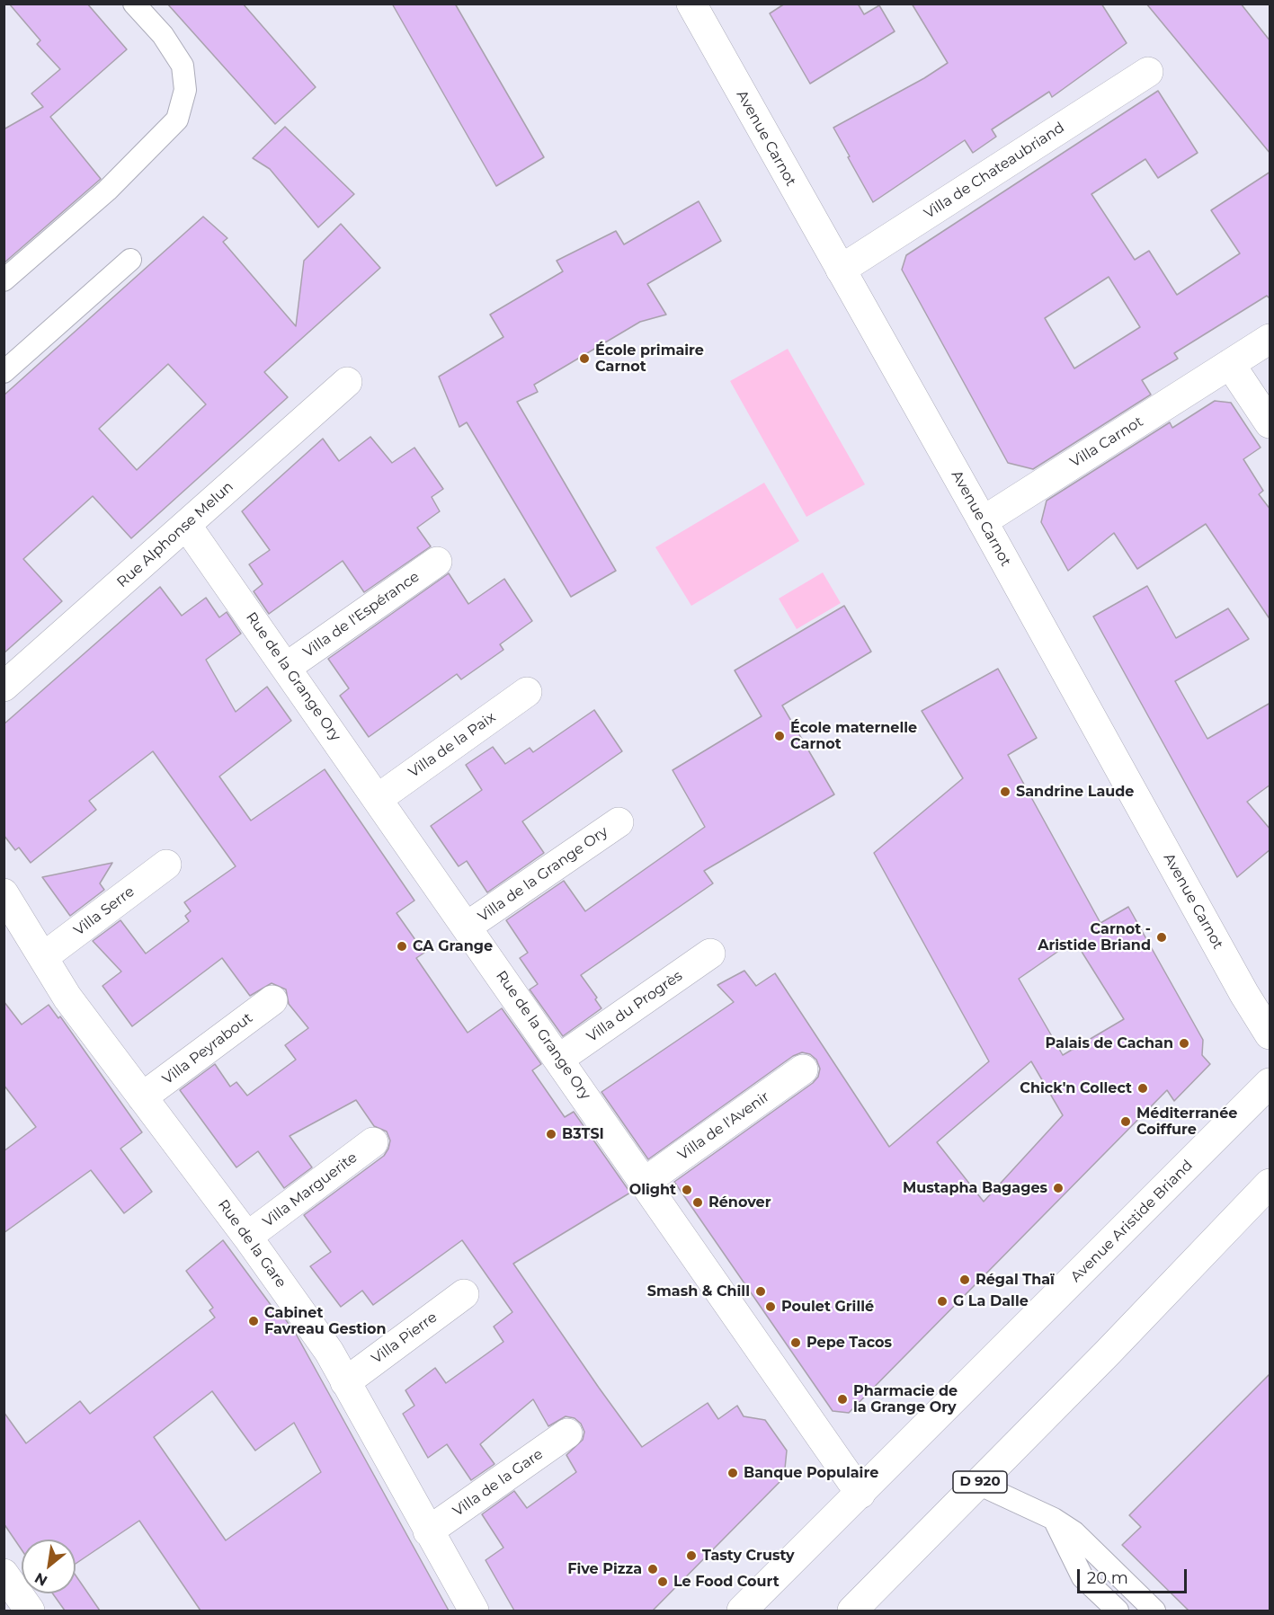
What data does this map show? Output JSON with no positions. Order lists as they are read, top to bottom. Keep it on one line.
{"streets":{"street":["Avenue Carnot","Villa de Chateaubriand","Villa Carnot","Rue Alphonse Melun","Villa de l'Espérance","Rue de la Grange Ory","Villa de la Paix","Villa de la Grange Ory","Villa Serre","Villa du Progrès","Villa Peyrabout","Villa de l'Avenir","Villa Marguerite","Avenue Aristide Briand","Rue de la Gare","Villa Pierre","D 920","Villa de la Gare"]},"crossings":[["Avenue Carnot","Villa de Chateaubriand"],["Avenue Carnot","Villa Carnot"],["Rue Alphonse Melun","Rue de la Grange Ory"],["Villa de l'Espérance","Rue de la Grange Ory"],["Rue de la Grange Ory","Villa de la Paix"],["Rue de la Grange Ory","Villa de la Grange Ory"],["Rue de la Grange Ory","Villa du Progrès"],["Rue de la Grange Ory","Villa de l'Avenir"],["Rue de la Grange Ory","Avenue Aristide Briand"],["Villa Serre","Rue de la Gare"],["Villa Peyrabout","Rue de la Gare"],["Villa Marguerite","Rue de la Gare"],["Rue de la Gare","Villa Pierre"],["Rue de la Gare","Villa de la Gare"]],"places":["École primaire Carnot","École maternelle Carnot","Sandrine Laude","Carnot - Aristide Briand","CA Grange","Palais de Cachan","Chick'n Collect","Méditerranée Coiffure","B3TSI","Mustapha Bagages","Olight","Rénover","Régal Thaï","Smash & Chill","G La Dalle","Poulet Grillé","Cabinet Favreau Gestion","Pepe Tacos","Pharmacie de la Grange Ory","Banque Populaire","Tasty Crusty","Five Pizza","Le Food Court"],"scale_bar":"20 m","north":"bottom left"}
